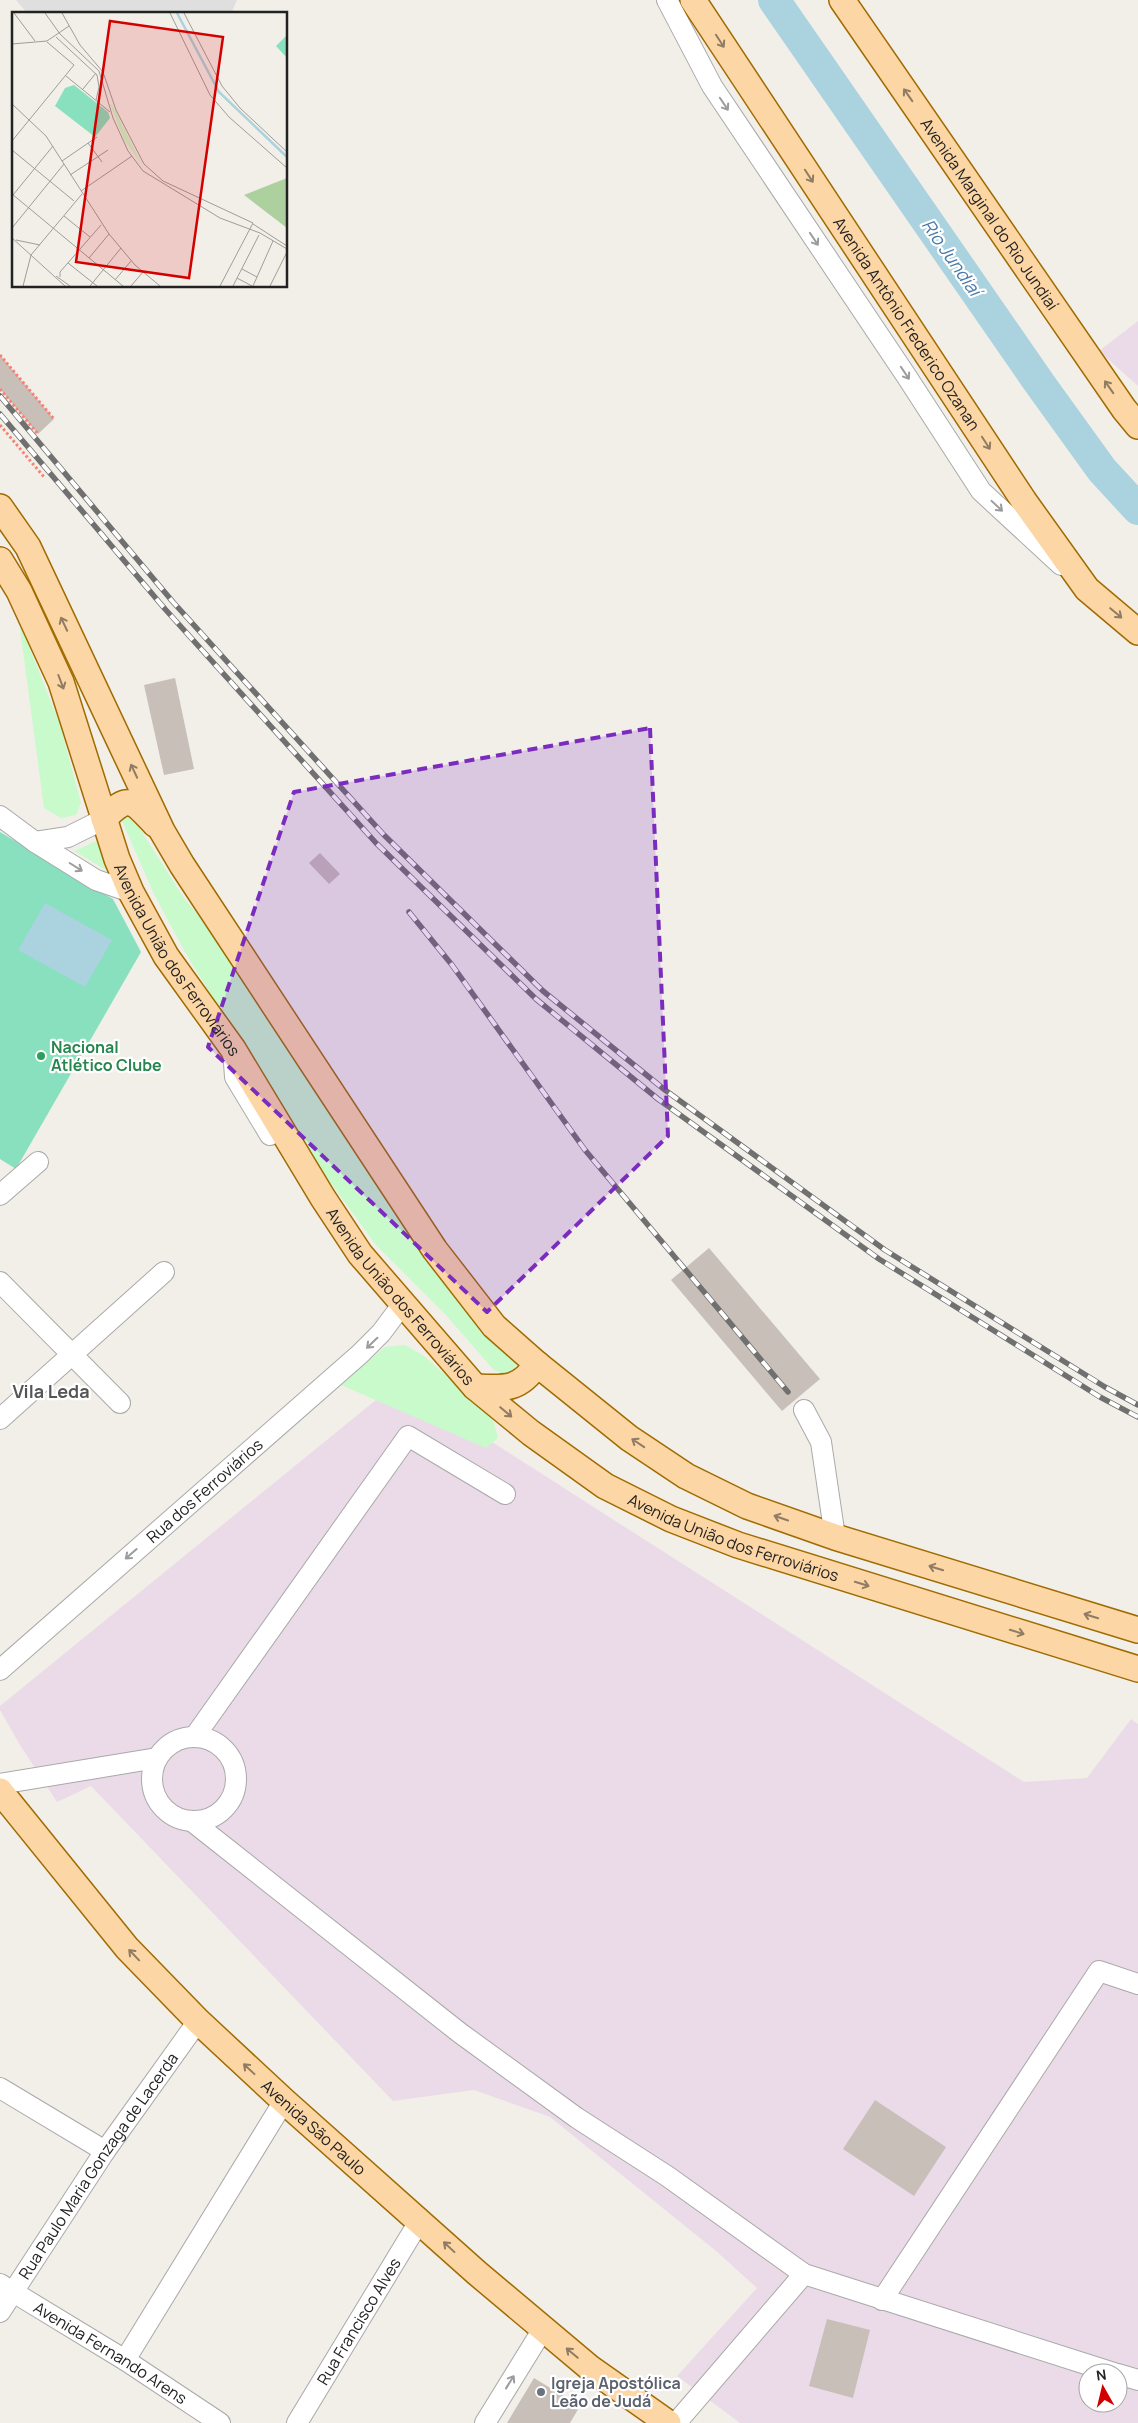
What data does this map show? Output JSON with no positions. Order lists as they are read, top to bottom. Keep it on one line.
{"streets":{"main road":["Avenida Marginal do Rio Jundiaí","Avenida Antônio Frederico Ozanan","Avenida União dos Ferroviários","Avenida São Paulo"],"street":["Rua dos Ferroviários","Rua Paulo Maria Gonzaga de Lacerda","Rua Francisco Alves","Avenida Fernando Arens"]},"crossings":[["Avenida União dos Ferroviários","Rua dos Ferroviários"],["Avenida São Paulo","Rua Paulo Maria Gonzaga de Lacerda"],["Avenida São Paulo","Rua Francisco Alves"],["Rua Paulo Maria Gonzaga de Lacerda","Avenida Fernando Arens"]],"one_way":["Avenida Marginal do Rio Jundiaí","Avenida Antônio Frederico Ozanan","Rua dos Ferroviários","Avenida São Paulo"],"districts":["Vila Leda"],"water":["Rio Jundiaí"],"places":["Nacional Atlético Clube","Igreja Apostólica Leão de Judá"],"north":"top"}
